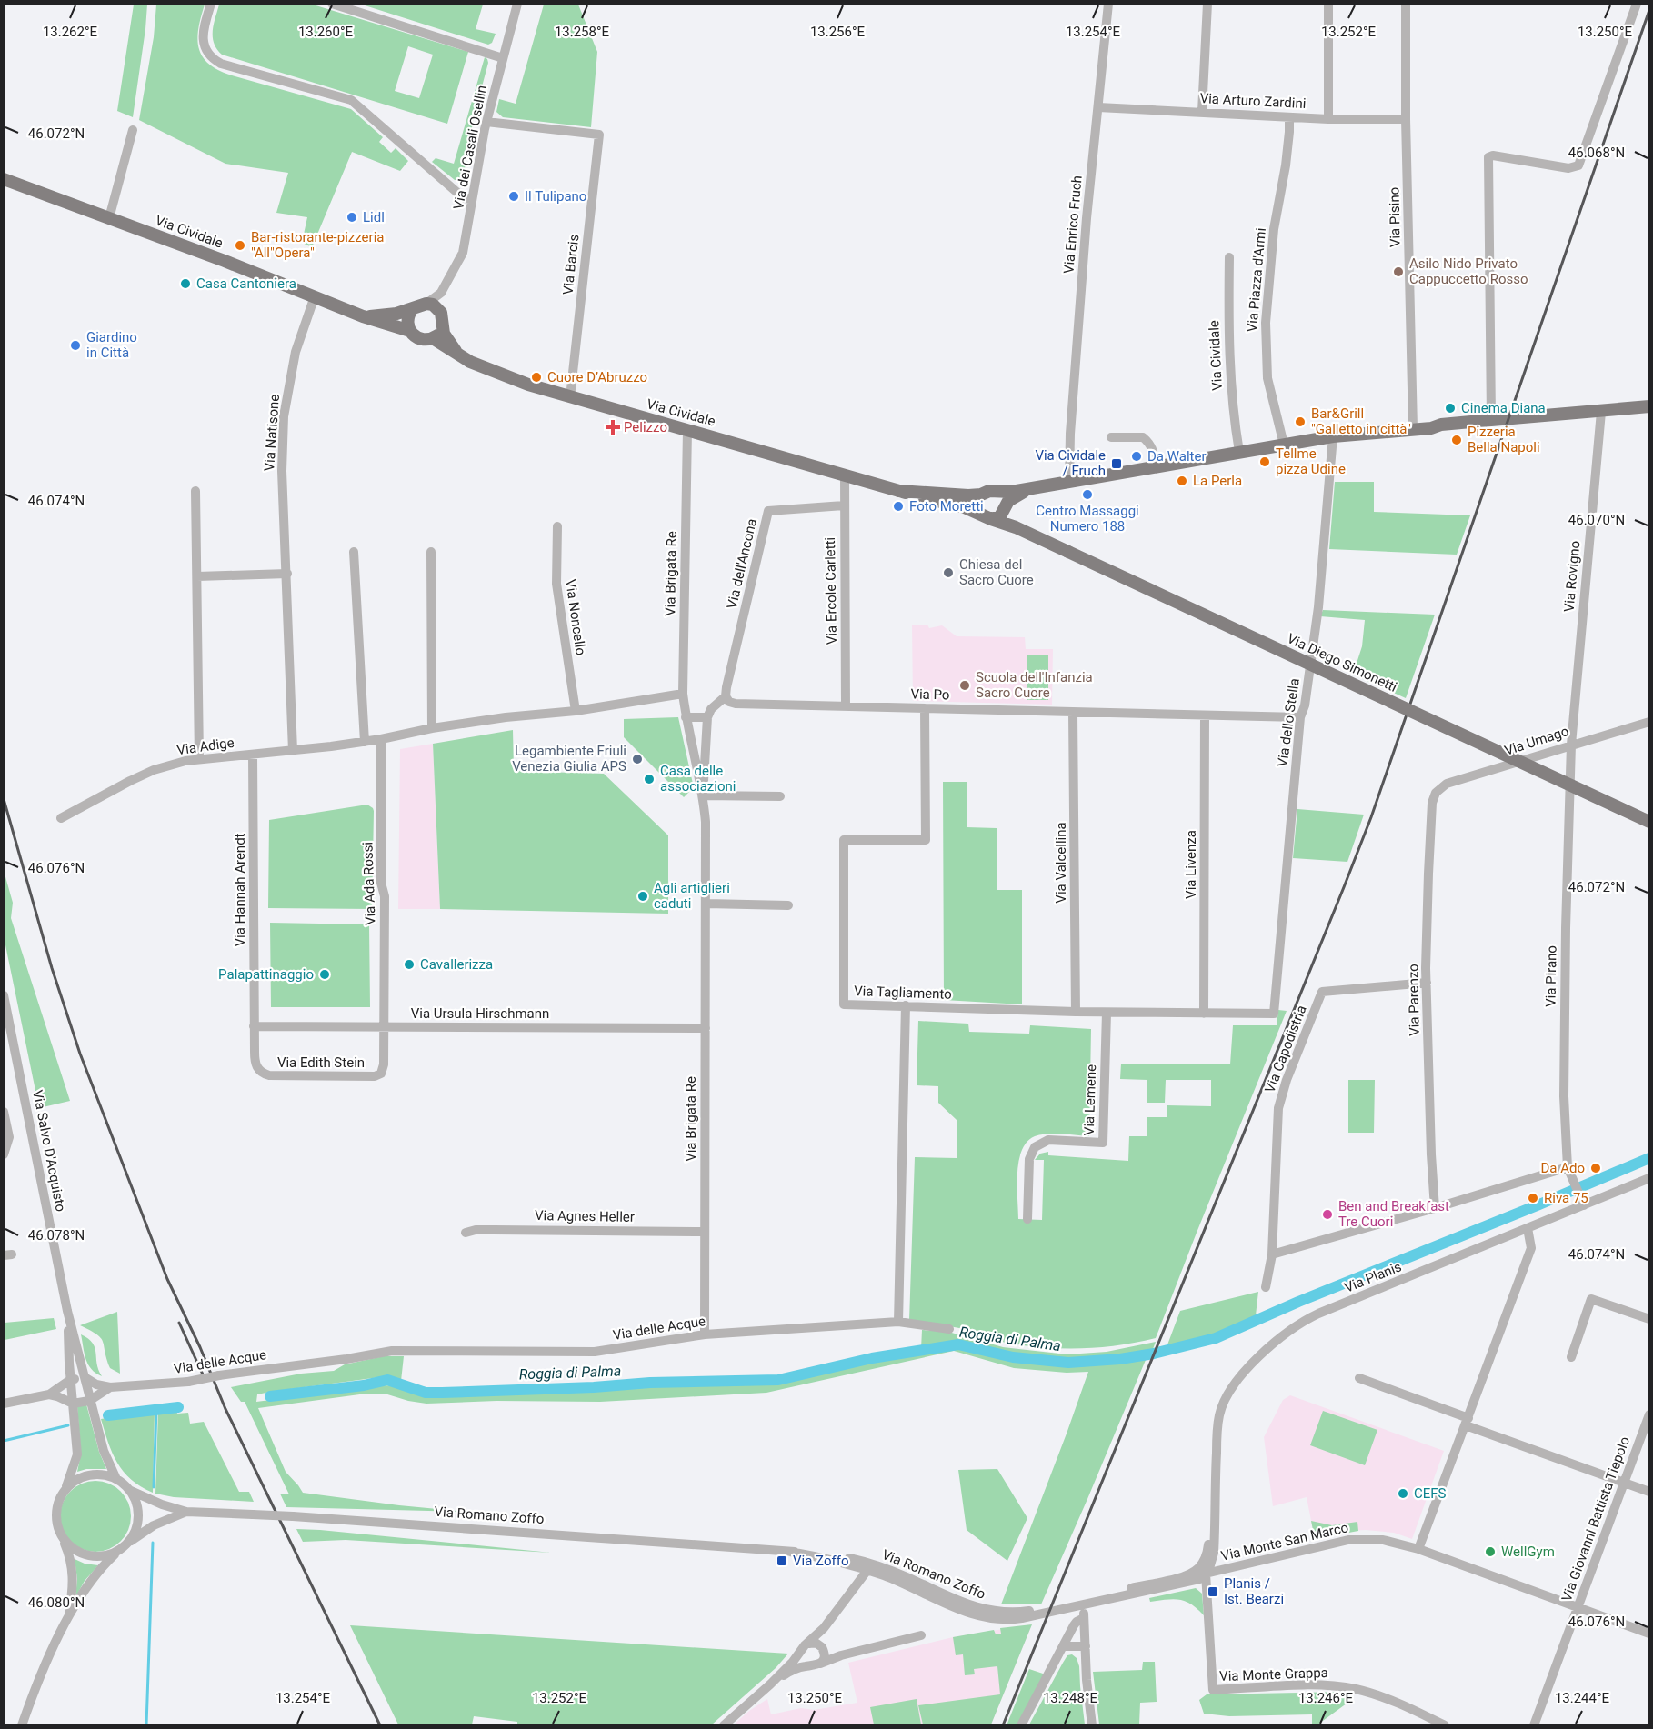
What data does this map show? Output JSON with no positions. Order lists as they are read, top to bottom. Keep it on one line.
{"streets":{"main road":["Via Cividale","Via Diego Simonetti"],"street":["Via Arturo Zardini","Via dei Casali Osellin","Via Pisino","Via Enrico Fruch","Via Barcis","Via Piazza d'Armi","Via Natisone","Via dell'Ancona","Via Brigata Re","Via Rovigno","Via Ercole Carletti","Via Noncello","Via Po","Via dello Stella","Via Umago","Via Adige","Via Valcellina","Via Livenza","Via Ada Rossi","Via Hannah Arendt","Via Pirano","Via Tagliamento","Via Parenzo","Via Ursula Hirschmann","Via Capodistria","Via Edith Stein","Via Lemene","Via Salvo D'Acquisto","Via Agnes Heller","Via Planis","Via delle Acque","Via Romano Zoffo","Via Giovanni Battista Tiepolo","Via Monte San Marco","Via Monte Grappa"]},"crossings":[["Via Arturo Zardini","Via Pisino"],["Via Arturo Zardini","Via Enrico Fruch"],["Via Arturo Zardini","Via Piazza d'Armi"],["Via dei Casali Osellin","Via Cividale"],["Via dei Casali Osellin","Via Barcis"],["Via Pisino","Via Cividale"],["Via Enrico Fruch","Via Cividale"],["Via Cividale","Via Barcis"],["Via Cividale","Via Piazza d'Armi"],["Via Cividale","Via Natisone"],["Via Cividale","Via Brigata Re"],["Via Cividale","Via Rovigno"],["Via Cividale","Via Ercole Carletti"],["Via Cividale","Via Diego Simonetti"],["Via Cividale","Via dello Stella"],["Via Natisone","Via Adige"],["Via dell'Ancona","Via Ercole Carletti"],["Via dell'Ancona","Via Po"],["Via Brigata Re","Via Adige"],["Via Brigata Re","Via Ursula Hirschmann"],["Via Brigata Re","Via Agnes Heller"],["Via Brigata Re","Via delle Acque"],["Via Rovigno","Via Umago"],["Via Rovigno","Via Pirano"],["Via Ercole Carletti","Via Po"],["Via Noncello","Via Adige"],["Via Po","Via dello Stella"],["Via Po","Via Valcellina"],["Via Po","Via Livenza"],["Via Po","Via Tagliamento"],["Via dello Stella","Via Tagliamento"],["Via Umago","Via Pirano"],["Via Umago","Via Parenzo"],["Via Adige","Via Ada Rossi"],["Via Adige","Via Hannah Arendt"],["Via Valcellina","Via Tagliamento"],["Via Livenza","Via Tagliamento"],["Via Ada Rossi","Via Ursula Hirschmann"],["Via Ada Rossi","Via Edith Stein"],["Via Hannah Arendt","Via Ursula Hirschmann"],["Via Hannah Arendt","Via Edith Stein"],["Via Pirano","Via Planis"],["Via Tagliamento","Via Lemene"],["Via Parenzo","Via Capodistria"],["Via Ursula Hirschmann","Via Edith Stein"],["Via Salvo D'Acquisto","Via delle Acque"],["Via Salvo D'Acquisto","Via Romano Zoffo"],["Via Planis","Via Monte San Marco"],["Via Planis","Via Monte Grappa"],["Via Giovanni Battista Tiepolo","Via Monte San Marco"],["Via Monte San Marco","Via Monte Grappa"]],"water":["Roggia di Palma"],"places":{"other":["Il Tulipano","Lidl","Bar-ristorante-pizzeria \"All\"Opera\"","Asilo Nido Privato Cappuccetto Rosso","Casa Cantoniera","Giardino in Città","Cuore D’Abruzzo","Cinema Diana","Bar&Grill \"Galletto in città\"","Pizzeria Bella Napoli","Da Walter","Tellme pizza Udine","La Perla","Centro Massaggi Numero 188","Foto Moretti","Chiesa del Sacro Cuore","Scuola dell'Infanzia Sacro Cuore","Legambiente Friuli Venezia Giulia APS","Casa delle associazioni","Agli artiglieri caduti","Cavallerizza","Palapattinaggio","Da Ado","Riva 75","Ben and Breakfast Tre Cuori","CEFS","WellGym"],"health":["Pelizzo"],"transit":["Via Cividale / Fruch","Via Zoffo","Planis / Ist. Bearzi"]},"coordinates":["13.258°E","13.256°E","13.254°E","13.252°E","13.250°E","13.262°E","13.260°E","46.072°N","46.068°N","46.074°N","46.070°N","46.076°N","46.078°N","46.080°N","13.248°E","13.246°E","13.244°E"]}
